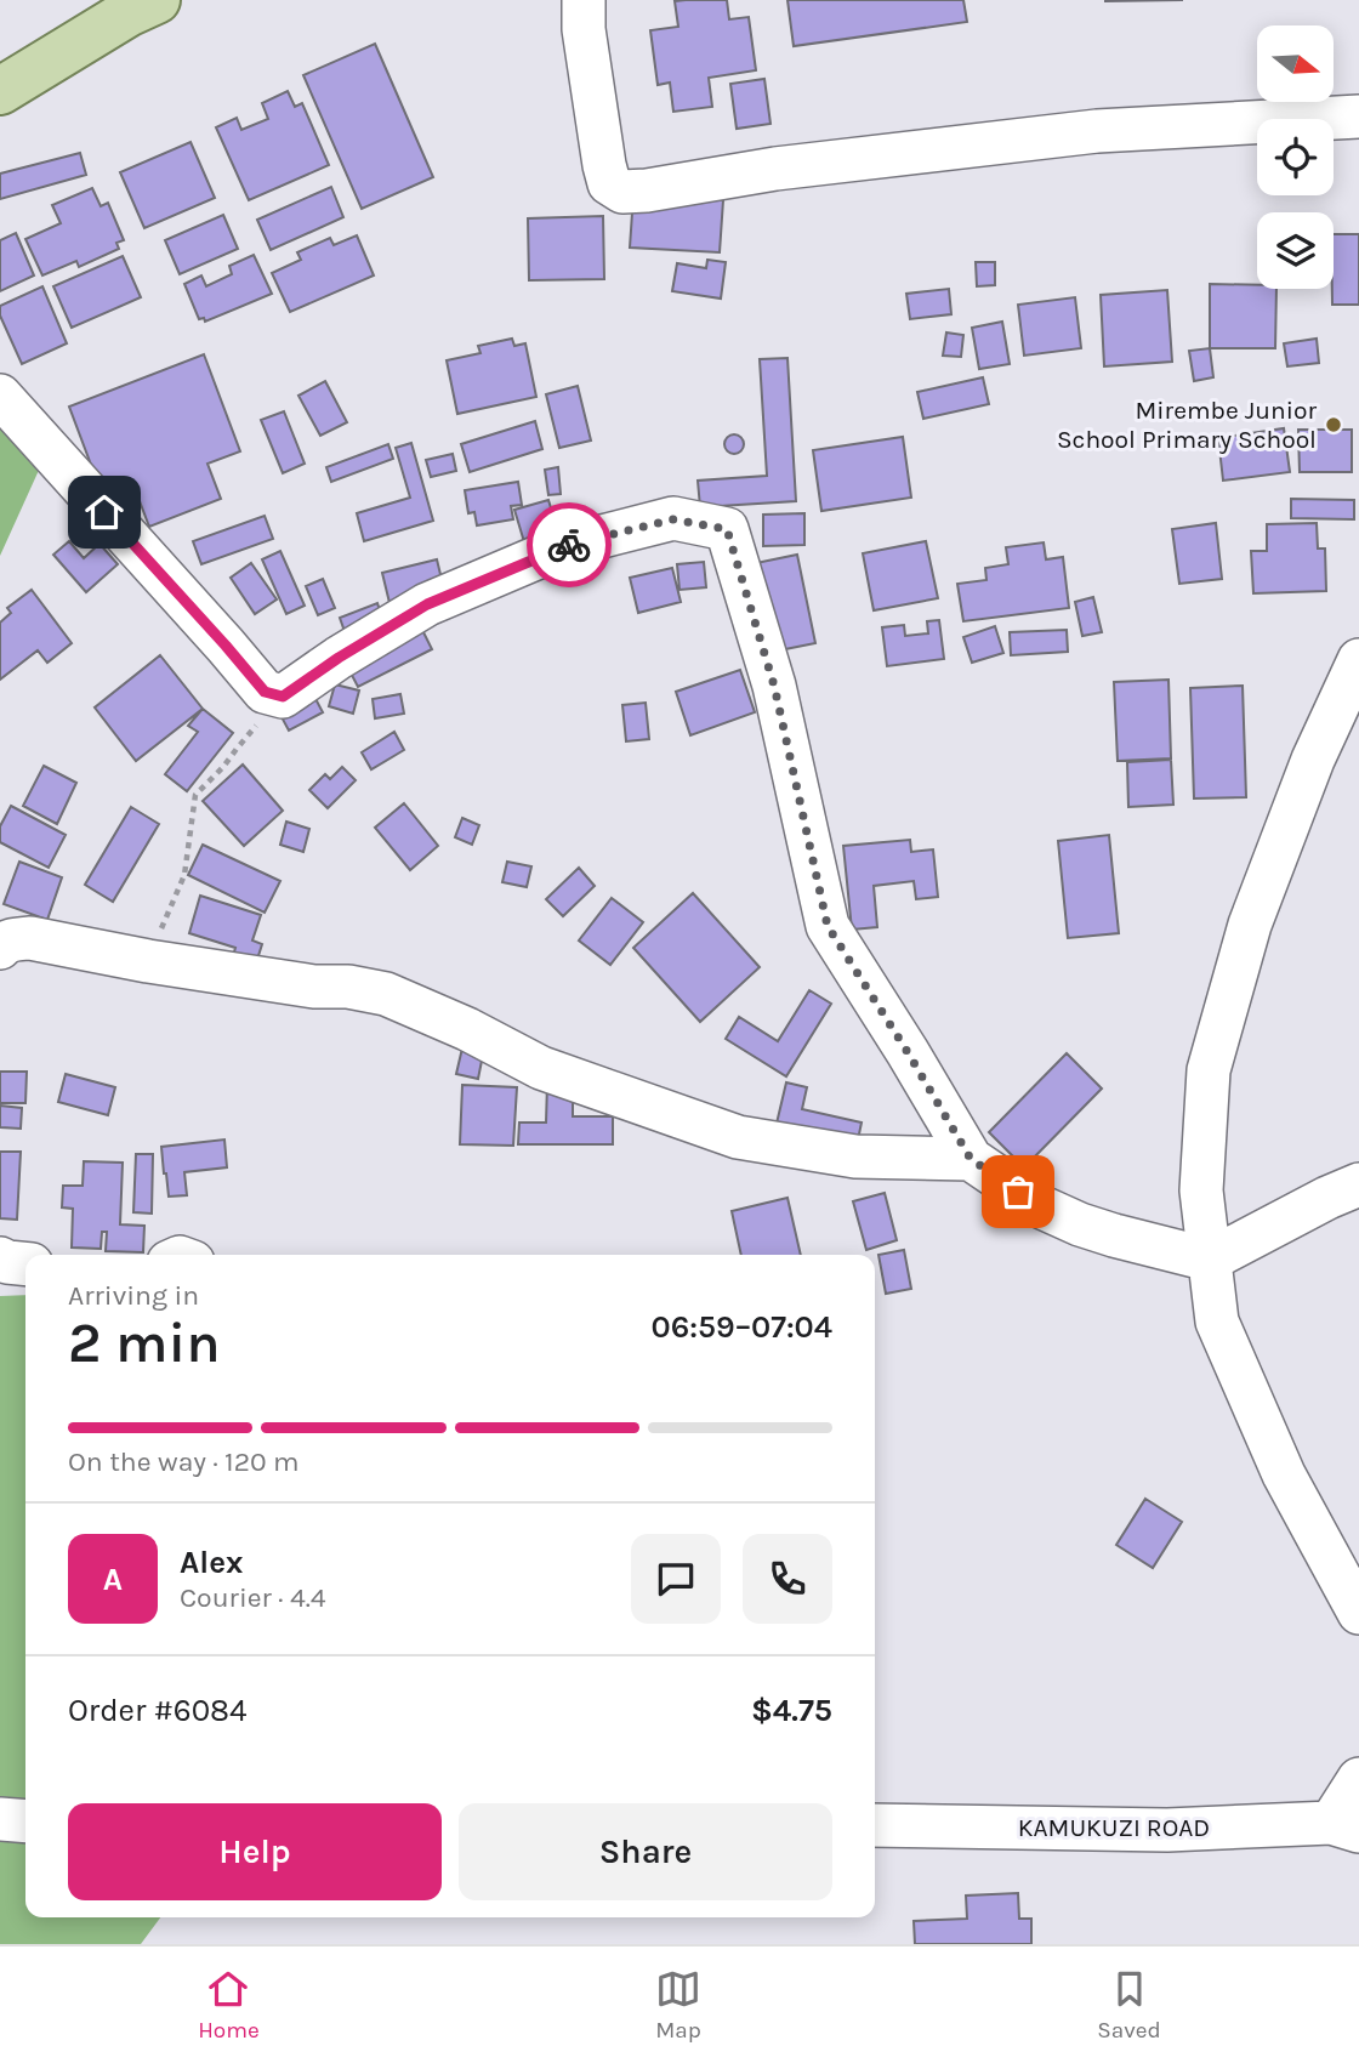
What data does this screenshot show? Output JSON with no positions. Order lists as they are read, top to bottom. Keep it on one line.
{"streets":{"street":["KAMUKUZI ROAD"]},"places":["Mirembe Junior School Primary School"],"north":"right","page":{"heading":["2 min","Arriving in","06:59–07:04"],"panel":["Alex","Courier · 4.4","Order #6084","$4.75"],"bar":"On the way · 120 m","round":"A","buttons":["Help","Share"],"tabs":["Home","Map","Saved"]}}
